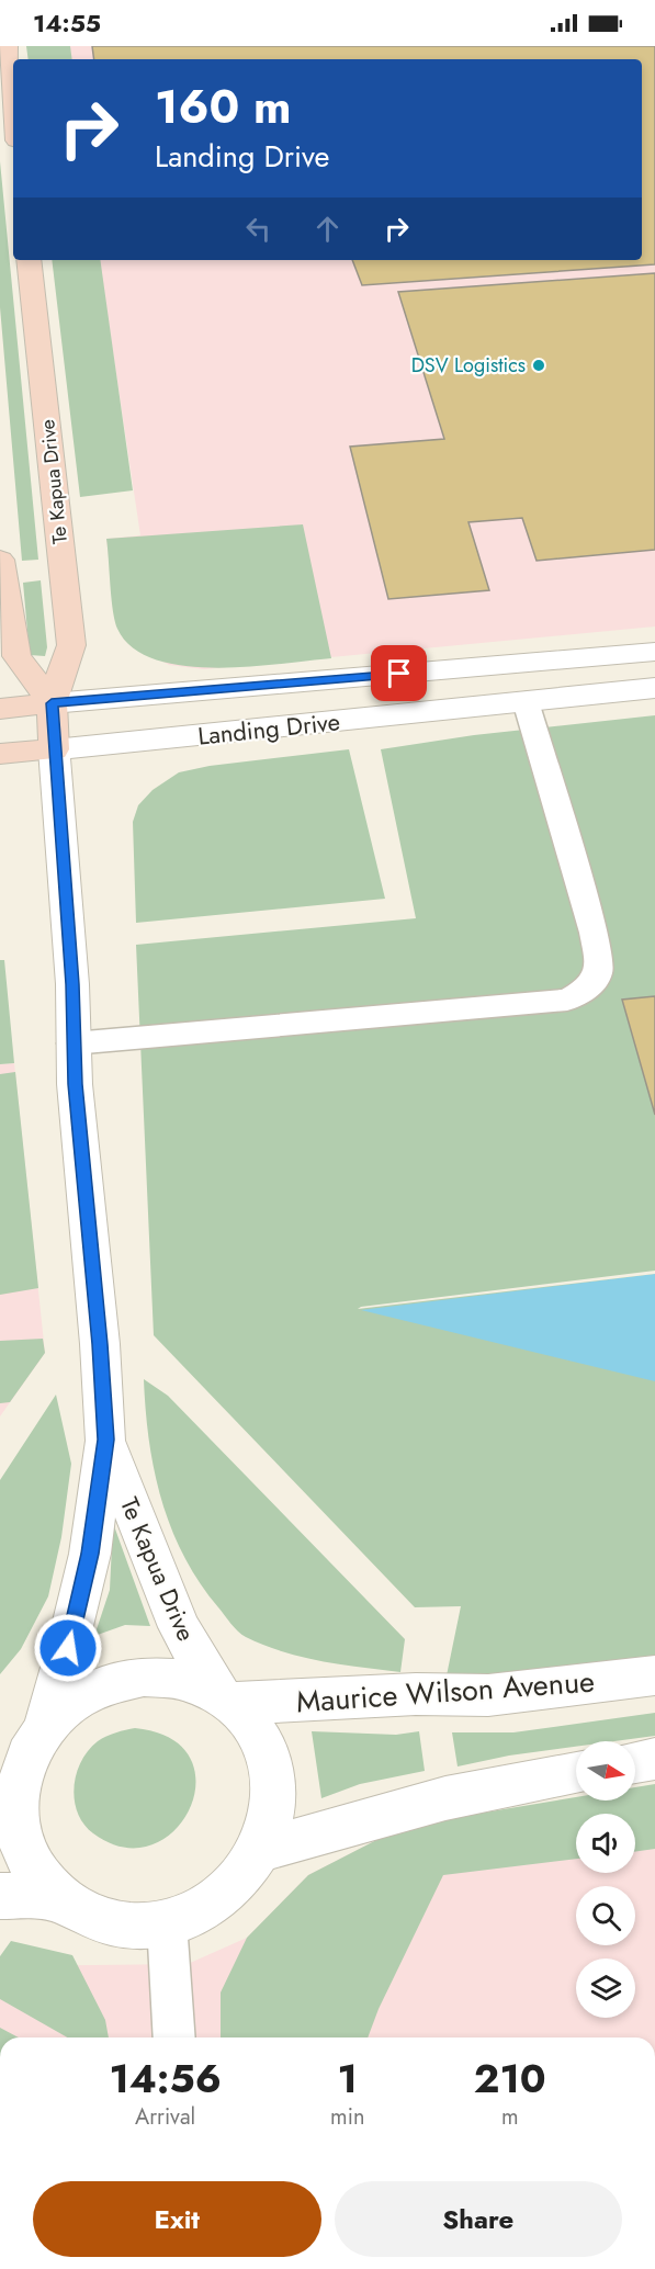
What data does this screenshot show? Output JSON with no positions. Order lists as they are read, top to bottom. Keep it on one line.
{"streets":{"street":["Te Kapua Drive","Landing Drive","Maurice Wilson Avenue"]},"crossings":[["Te Kapua Drive","Landing Drive"],["Te Kapua Drive","Maurice Wilson Avenue"]],"places":["DSV Logistics"],"north":"right","page":{"status":"14:55","turn":["160 m","Landing Drive"],"eta":["14:56","Arrival","1","min","210","m"],"buttons":["Exit","Share"]}}
